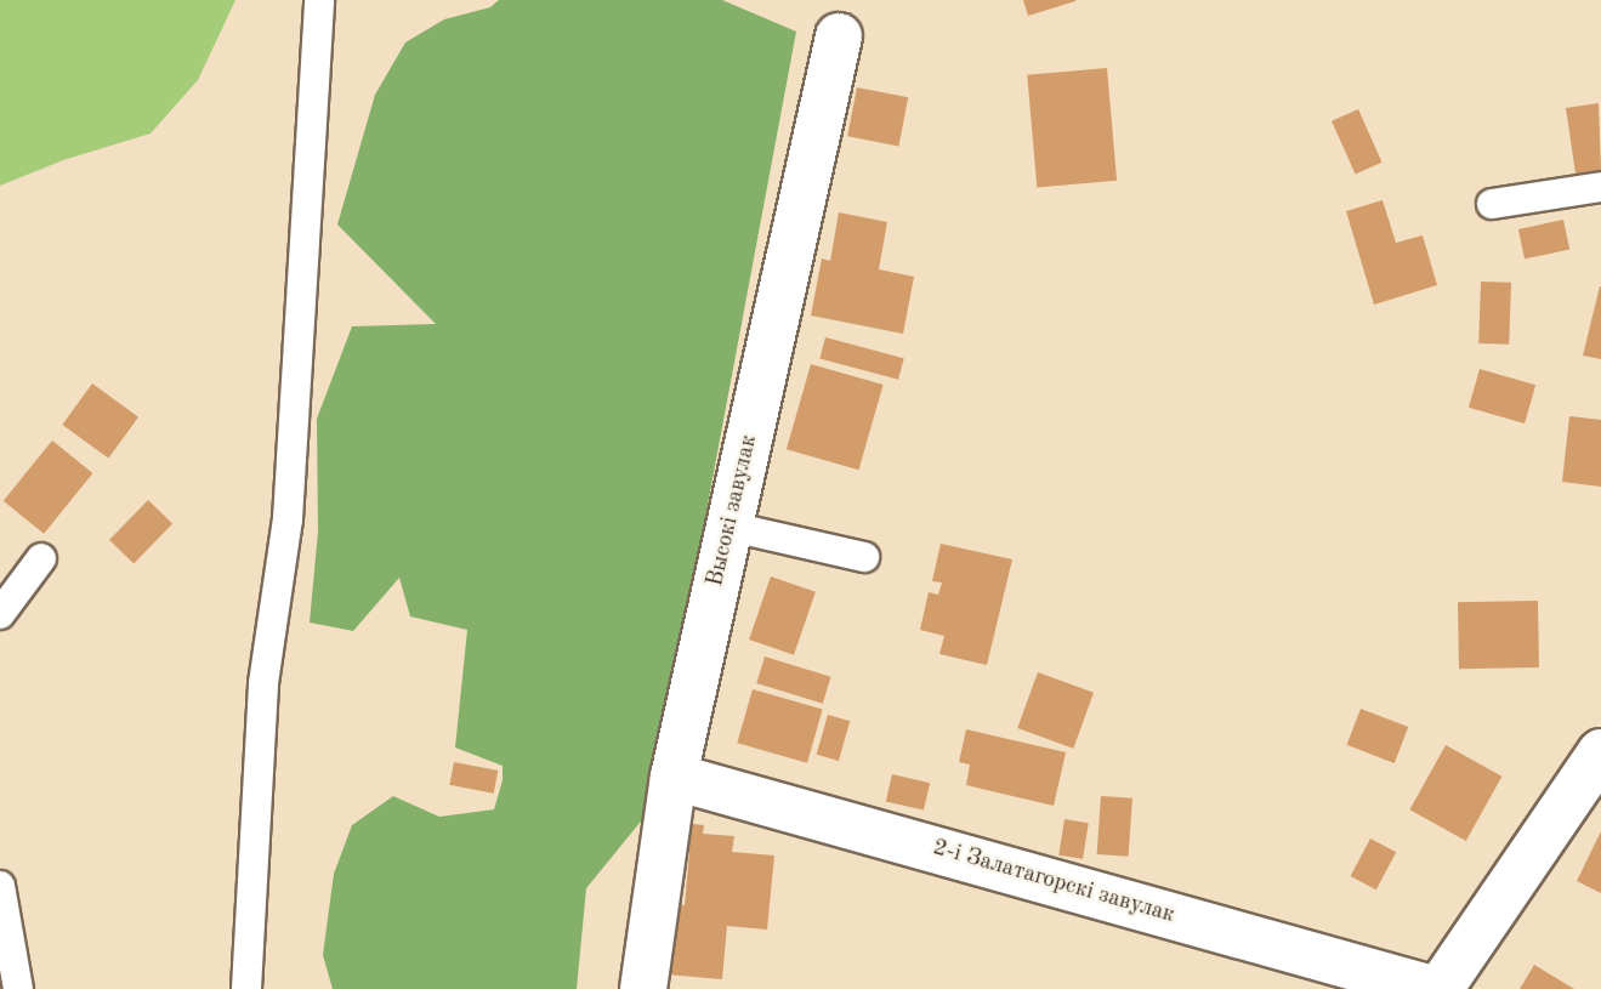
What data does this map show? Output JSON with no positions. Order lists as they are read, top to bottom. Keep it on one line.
{"streets":{"street":["Высокі завулак","2-і Залатагорскі завулак"]},"crossings":[["Высокі завулак","2-і Залатагорскі завулак"]]}
